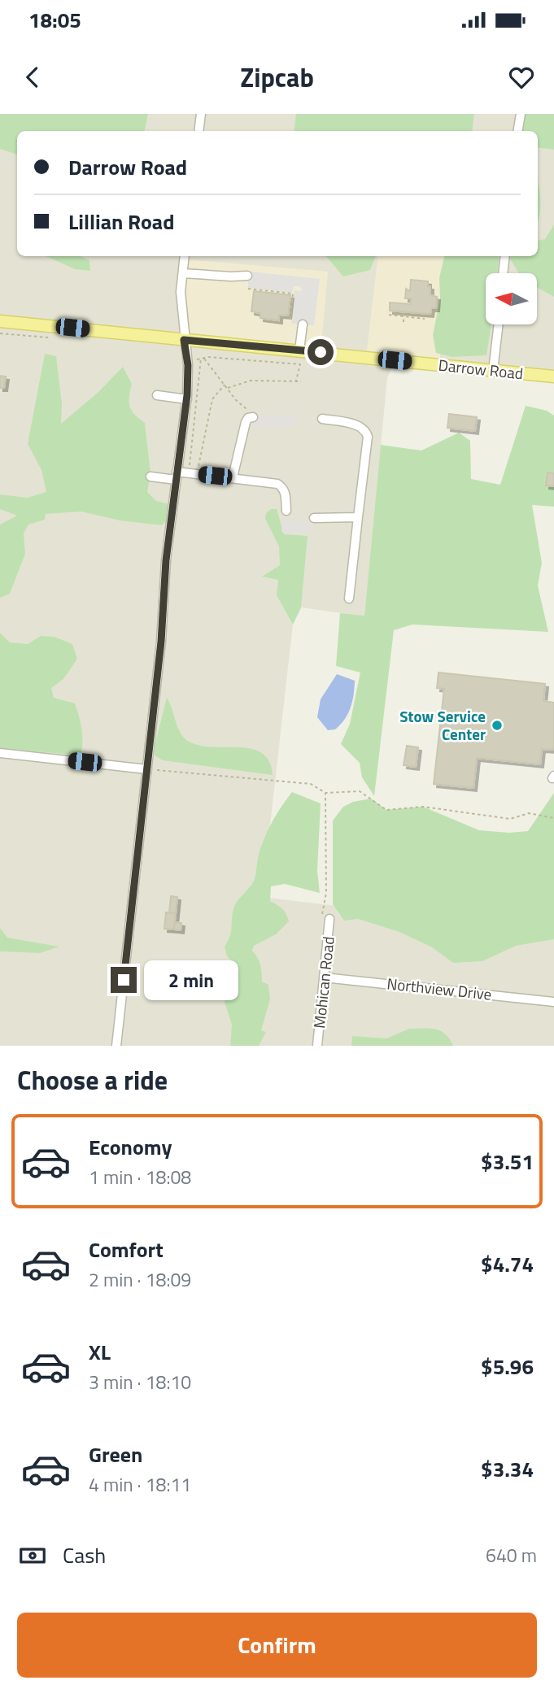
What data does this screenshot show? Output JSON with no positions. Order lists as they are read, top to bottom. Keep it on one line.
{"streets":{"main road":["Darrow Road"],"street":["Mohican Road","Northview Drive"]},"crossings":[["Mohican Road","Northview Drive"]],"places":["Stow Service Center"],"north":"left","page":{"status":"18:05","header":"Zipcab","banner":["Darrow Road","Lillian Road"],"bubble":"2 min","heading":"Choose a ride","list":[{"name":"Economy","note":"1 min · 18:08","value":"$3.51"},{"name":"Comfort","note":"2 min · 18:09","value":"$4.74"},{"name":"XL","note":"3 min · 18:10","value":"$5.96"},{"name":"Green","note":"4 min · 18:11","value":"$3.34"}],"pay":["Cash","640 m"],"buttons":"Confirm"}}
